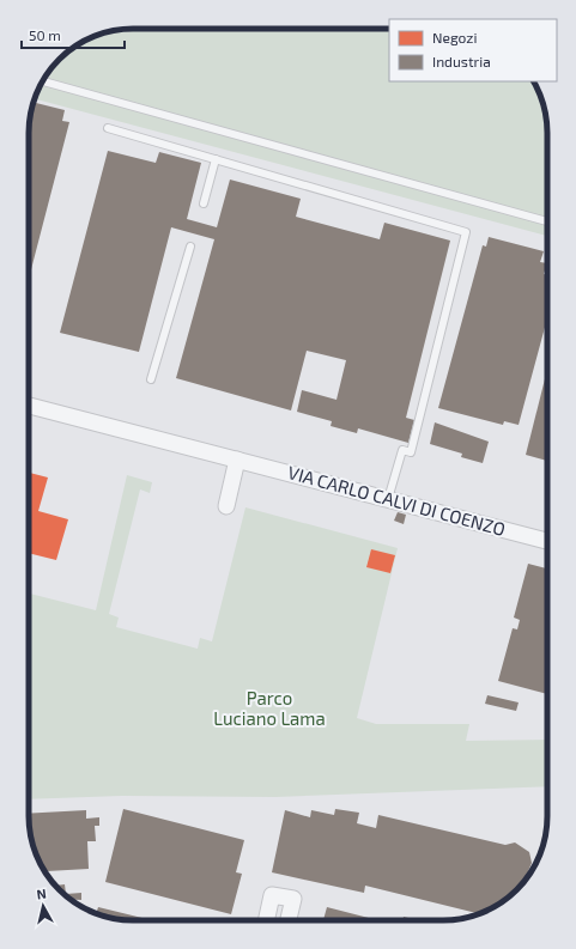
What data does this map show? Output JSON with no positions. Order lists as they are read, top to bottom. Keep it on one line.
{"streets":{"street":["VIA CARLO CALVI DI COENZO"]},"parks":["Parco Luciano Lama"],"legend":["Negozi","Industria"],"scale_bar":"50 m","north":"top"}
